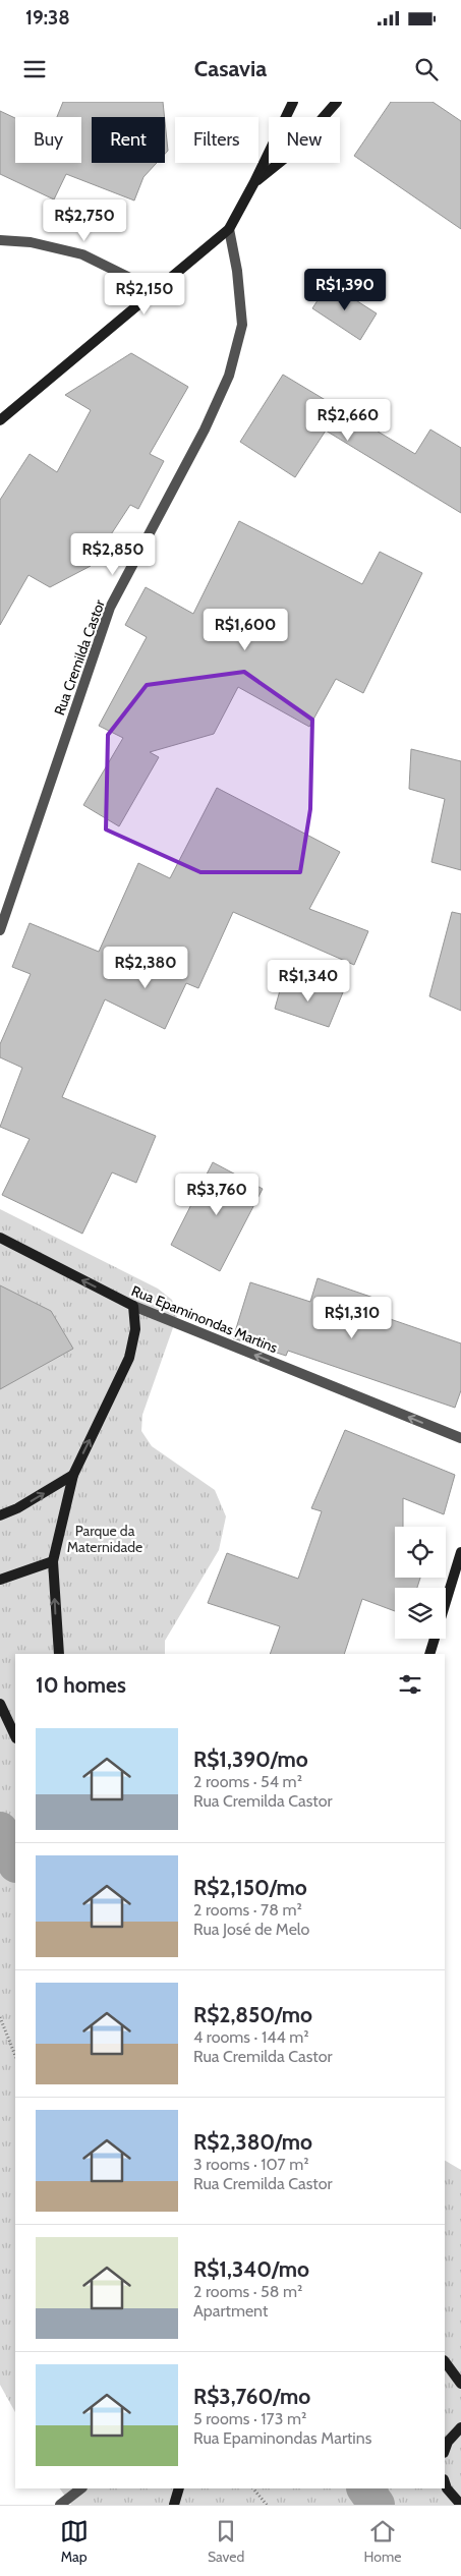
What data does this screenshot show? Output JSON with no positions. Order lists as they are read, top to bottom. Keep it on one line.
{"streets":{"street":["Rua Cremilda Castor","Rua Epaminondas Martins"]},"one_way":["Rua Epaminondas Martins"],"parks":["Parque da Maternidade"],"page":{"status":"19:38","header":"Casavia","chip":["Buy","Rent","Filters","New"],"price":["R$2,750","R$1,390","R$2,150","R$2,660","R$2,850","R$1,600","R$2,380","R$1,340","R$3,760","R$1,310"],"heading":"10 homes","list":[{"name":"R$1,390/mo","note":"2 rooms · 54 m² · Rua Cremilda Castor"},{"name":"R$2,150/mo","note":"2 rooms · 78 m² · Rua José de Melo"},{"name":"R$2,850/mo","note":"4 rooms · 144 m² · Rua Cremilda Castor"},{"name":"R$2,380/mo","note":"3 rooms · 107 m² · Rua Cremilda Castor"},{"name":"R$1,340/mo","note":"2 rooms · 58 m² · Apartment"},{"name":"R$3,760/mo","note":"5 rooms · 173 m² · Rua Epaminondas Martins"}],"tabs":["Map","Saved","Home"]}}
